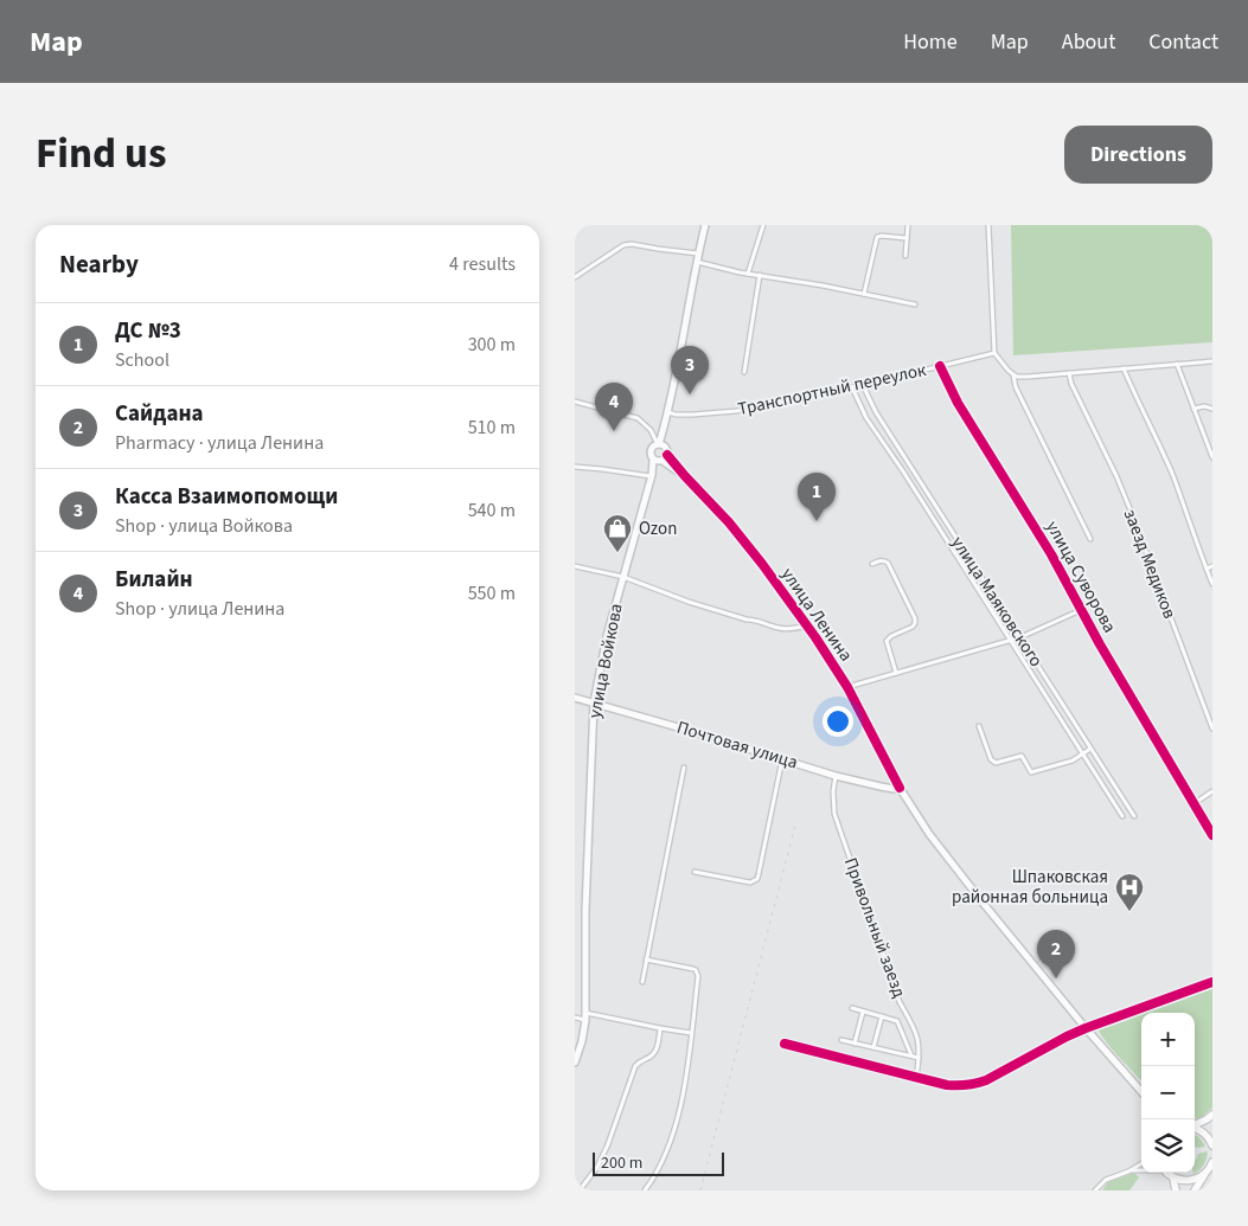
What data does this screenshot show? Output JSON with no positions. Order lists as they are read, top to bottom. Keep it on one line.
{"streets":{"main road":["улица Ленина","улица Войкова","Почтовая улица"],"street":["Транспортный переулок","заезд Медиков","улица Суворова","улица Маяковского","Привольный заезд"]},"crossings":[["Транспортный переулок","улица Суворова"],["Транспортный переулок","улица Маяковского"],["улица Ленина","улица Войкова"],["улица Ленина","Почтовая улица"],["улица Войкова","Почтовая улица"],["Почтовая улица","Привольный заезд"]],"places":{"shop":["Ozon"],"hospital":["Шпаковская районная больница"]},"scale_bar":"200 m","page":{"header":"Map","nav":["Home","Map","About","Contact"],"title":"Find us","buttons":"Directions","heading":["Nearby","4 results"],"list":[{"mark":"1","name":"ДС №3","note":"School","value":"300 m"},{"mark":"2","name":"Сайдана","note":"Pharmacy · улица Ленина","value":"510 m"},{"mark":"3","name":"Касса Взаимопомощи","note":"Shop · улица Войкова","value":"540 m"},{"mark":"4","name":"Билайн","note":"Shop · улица Ленина","value":"550 m"}],"pins":["3","4","1","2"],"map_buttons":["+","−"],"scale":"200 m"}}
